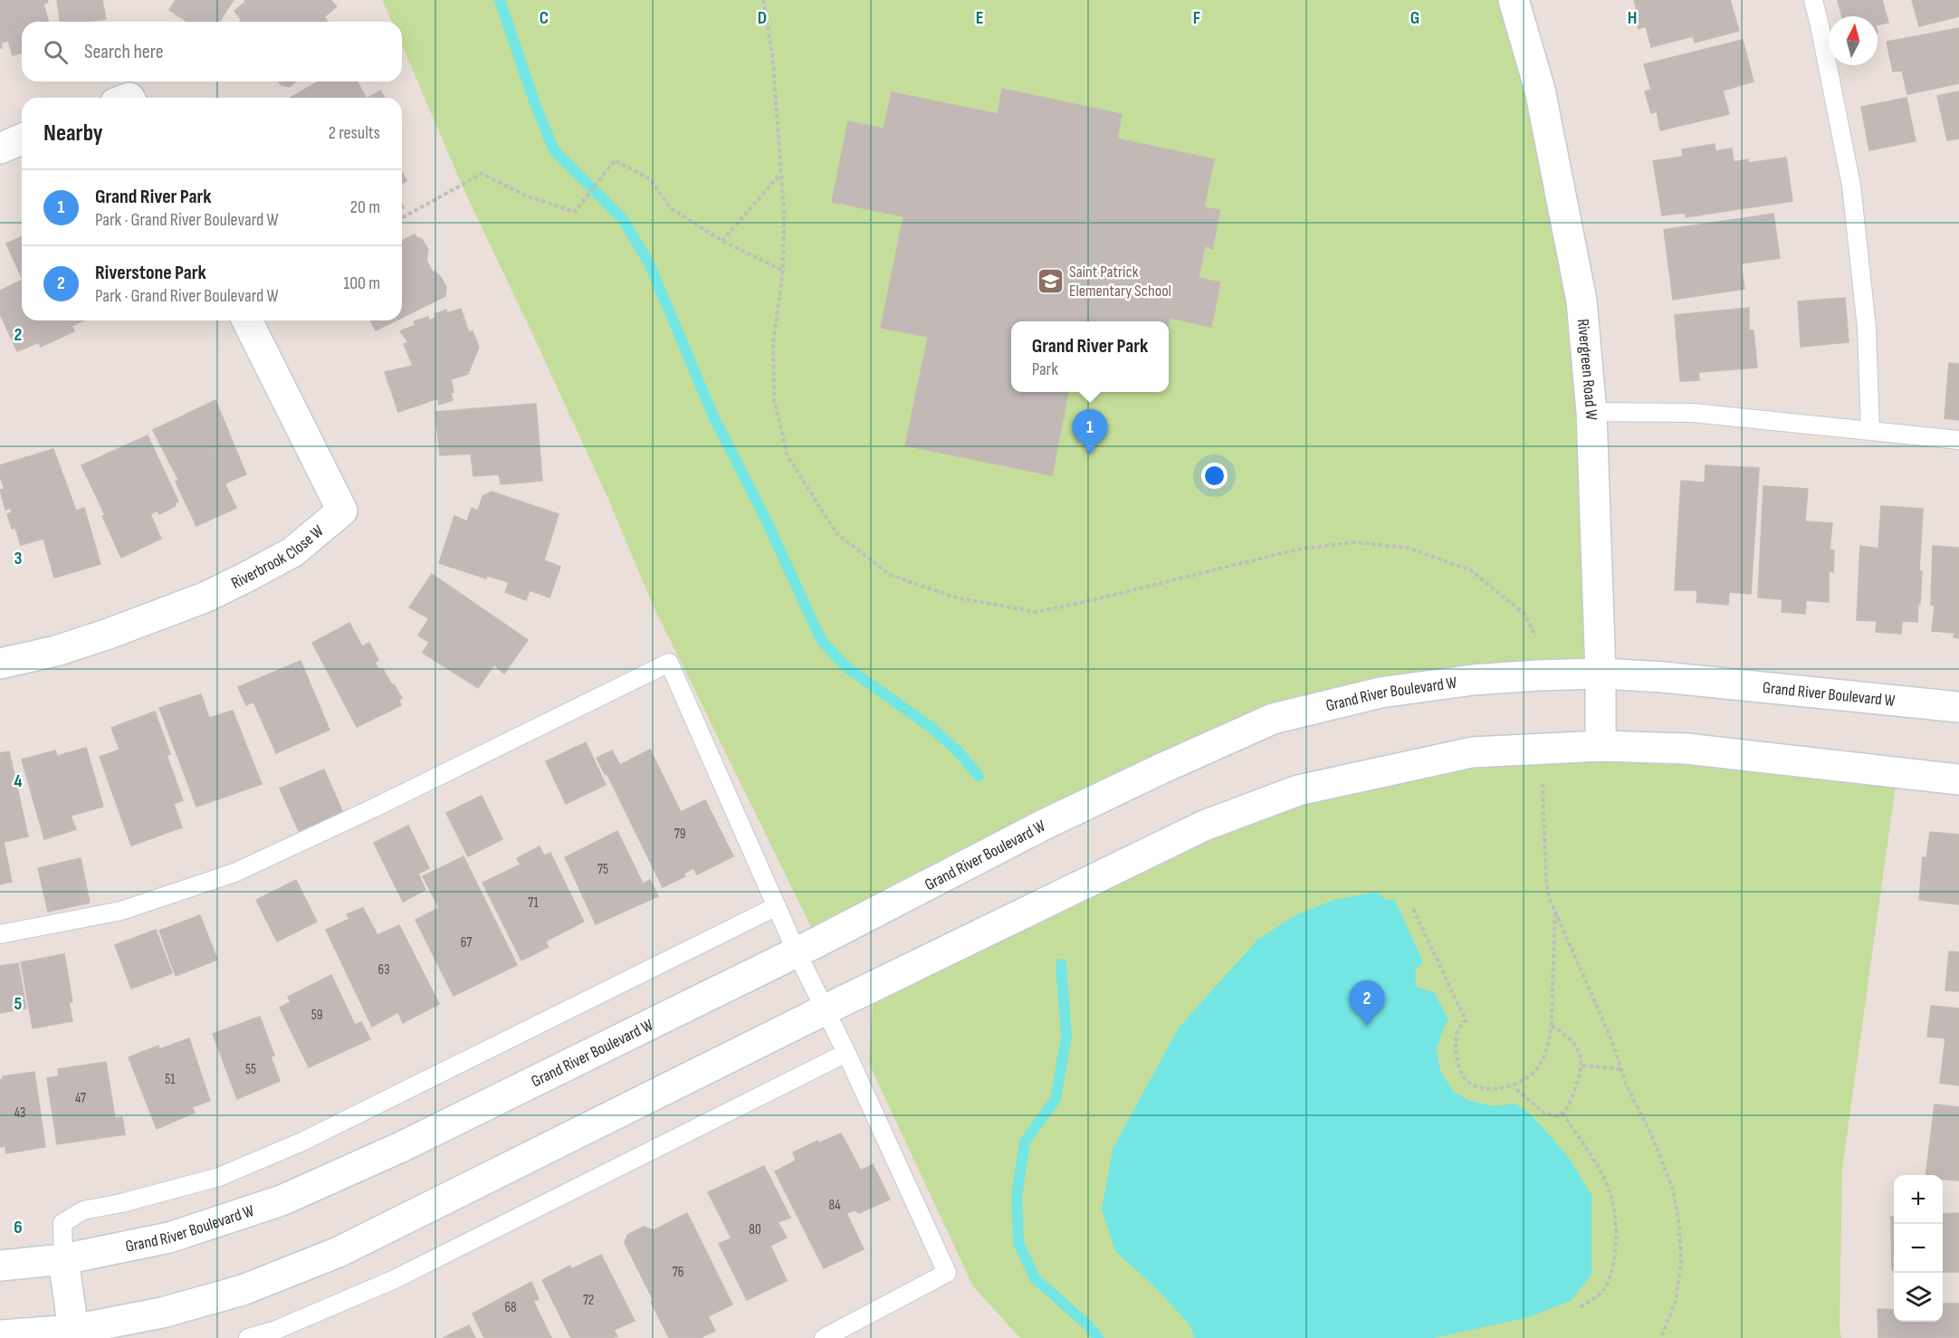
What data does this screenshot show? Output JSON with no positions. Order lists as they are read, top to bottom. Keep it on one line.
{"streets":{"street":["Rivergreen Road W","Riverbrook Close W","Grand River Boulevard W"]},"crossings":[["Rivergreen Road W","Grand River Boulevard W"]],"places":{"school or university":["Saint Patrick Elementary School"]},"house_numbers":["79","75","71","67","63","59","55","51","47","43","84","80","76","72","68"],"north":"top","page":{"search":"Search here","heading":["Nearby","2 results"],"list":[{"mark":"1","name":"Grand River Park","note":"Park · Grand River Boulevard W","value":"20 m"},{"mark":"2","name":"Riverstone Park","note":"Park · Grand River Boulevard W","value":"100 m"}],"popup":["Grand River Park","Park"],"pins":["1","2"],"map_buttons":["+","−"]},"grid":{"columns":["C","D","E","F","G","H"],"rows":["2","3","4","5","6"]}}
